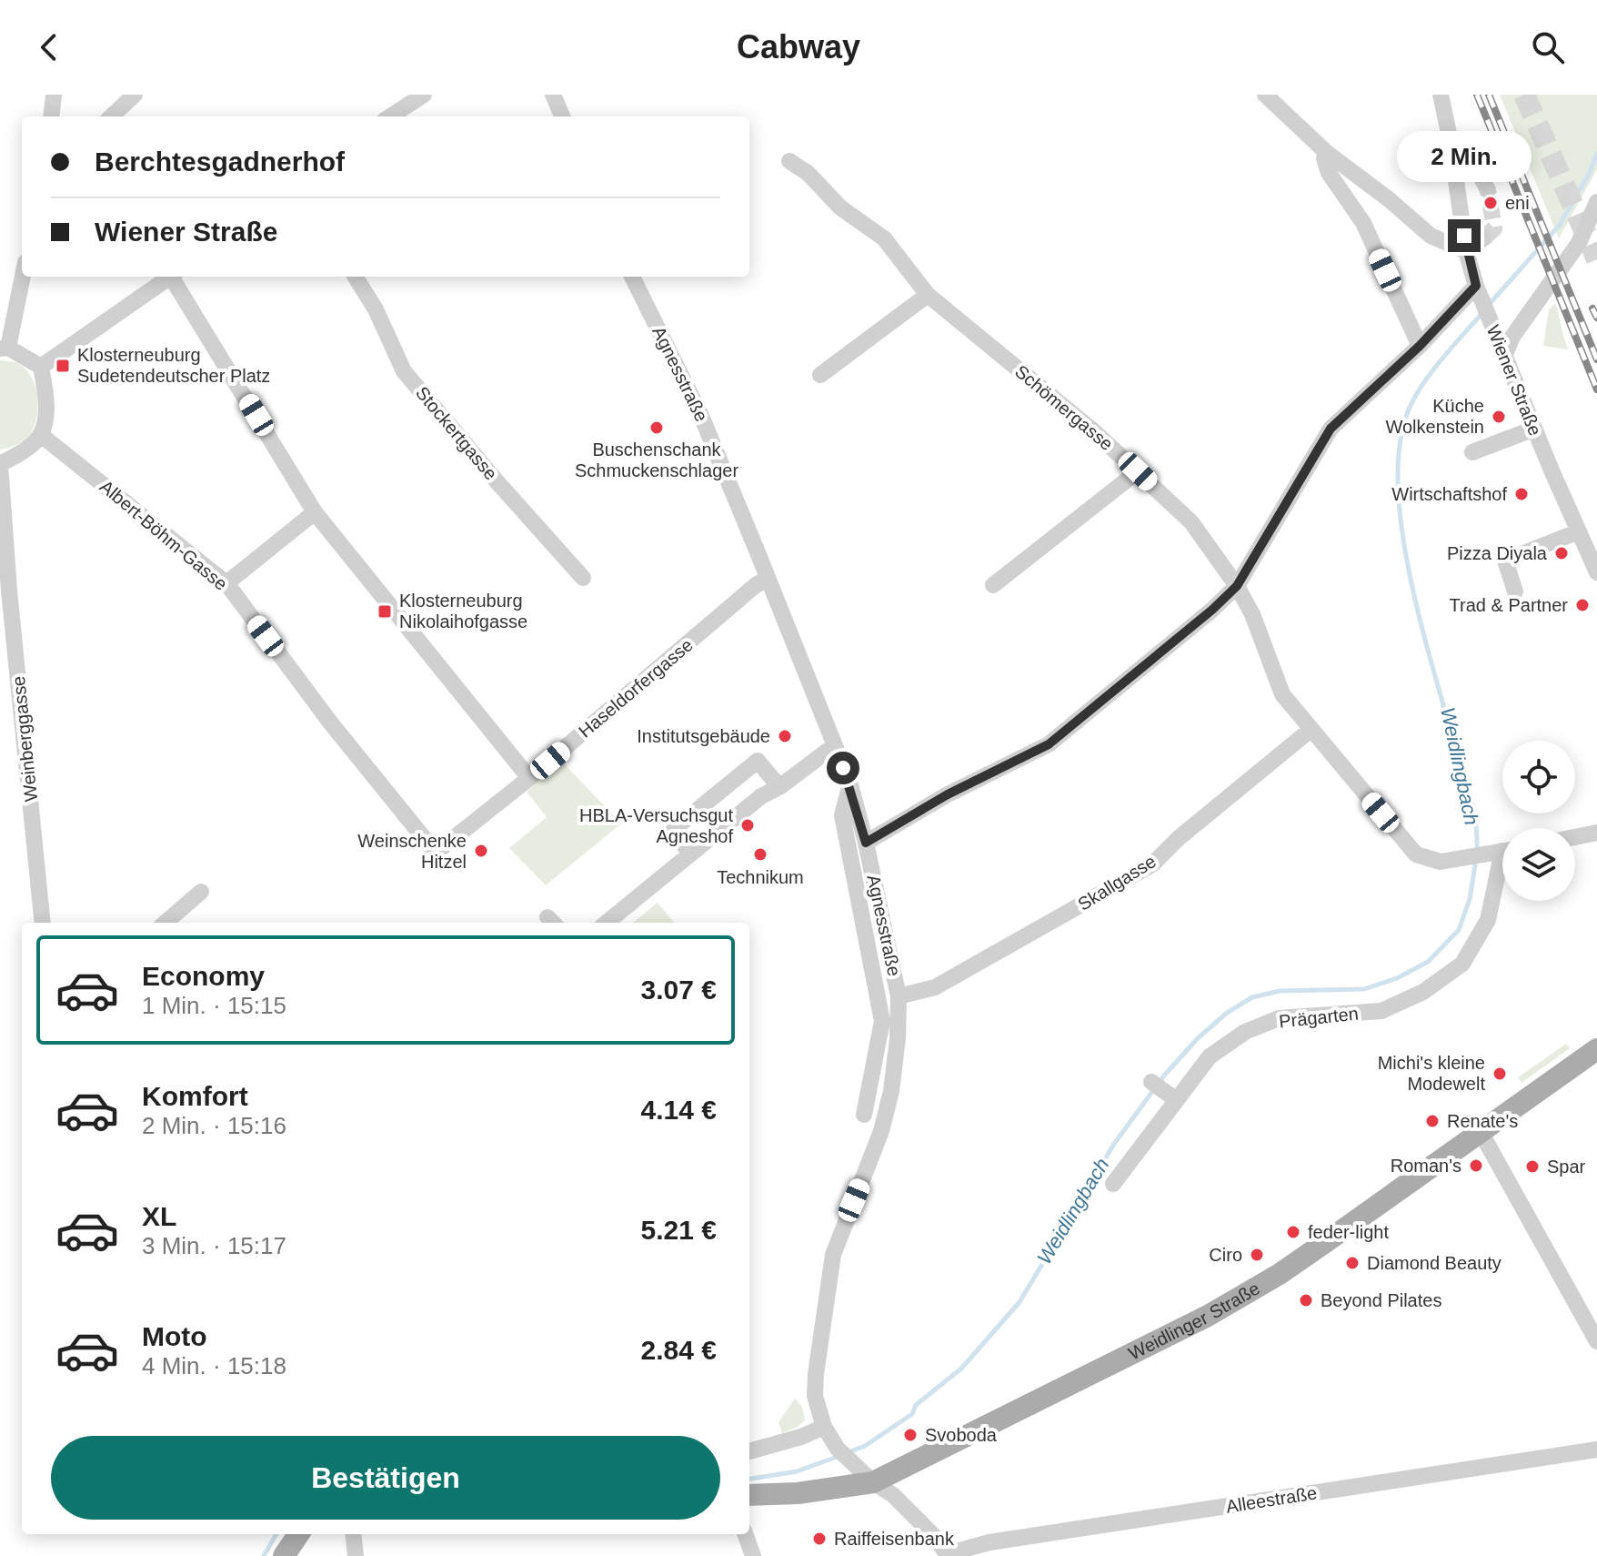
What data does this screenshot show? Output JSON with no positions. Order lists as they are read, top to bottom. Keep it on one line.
{"streets":{"main road":["Weidlinger Straße"],"street":["Agnesstraße","Wiener Straße","Schömergasse","Stockertgasse","Albert-Böhm-Gasse","Haseldorfergasse","Weinberggasse","Skallgasse","Prägarten","Alleestraße"]},"crossings":[["Agnesstraße","Haseldorfergasse"],["Agnesstraße","Skallgasse"],["Schömergasse","Skallgasse"],["Albert-Böhm-Gasse","Haseldorfergasse"]],"water":["Weidlingbach"],"places":{"other":["eni","Küche Wolkenstein","Buschenschank Schmuckenschlager","Wirtschaftshof","Pizza Diyala","Trad & Partner","Institutsgebäude","HBLA-Versuchsgut Agneshof","Weinschenke Hitzel","Technikum","Michi's kleine Modewelt","Renate's","Roman's","Spar","feder-light","Ciro","Diamond Beauty","Beyond Pilates","Svoboda","Raiffeisenbank"],"transit":["Klosterneuburg Sudetendeutscher Platz","Klosterneuburg Nikolaihofgasse"]},"page":{"header":"Cabway","banner":["Berchtesgadnerhof","Wiener Straße"],"bubble":"2 Min.","list":[{"name":"Economy","note":"1 Min. · 15:15","value":"3.07 €"},{"name":"Komfort","note":"2 Min. · 15:16","value":"4.14 €"},{"name":"XL","note":"3 Min. · 15:17","value":"5.21 €"},{"name":"Moto","note":"4 Min. · 15:18","value":"2.84 €"}],"buttons":"Bestätigen"}}
